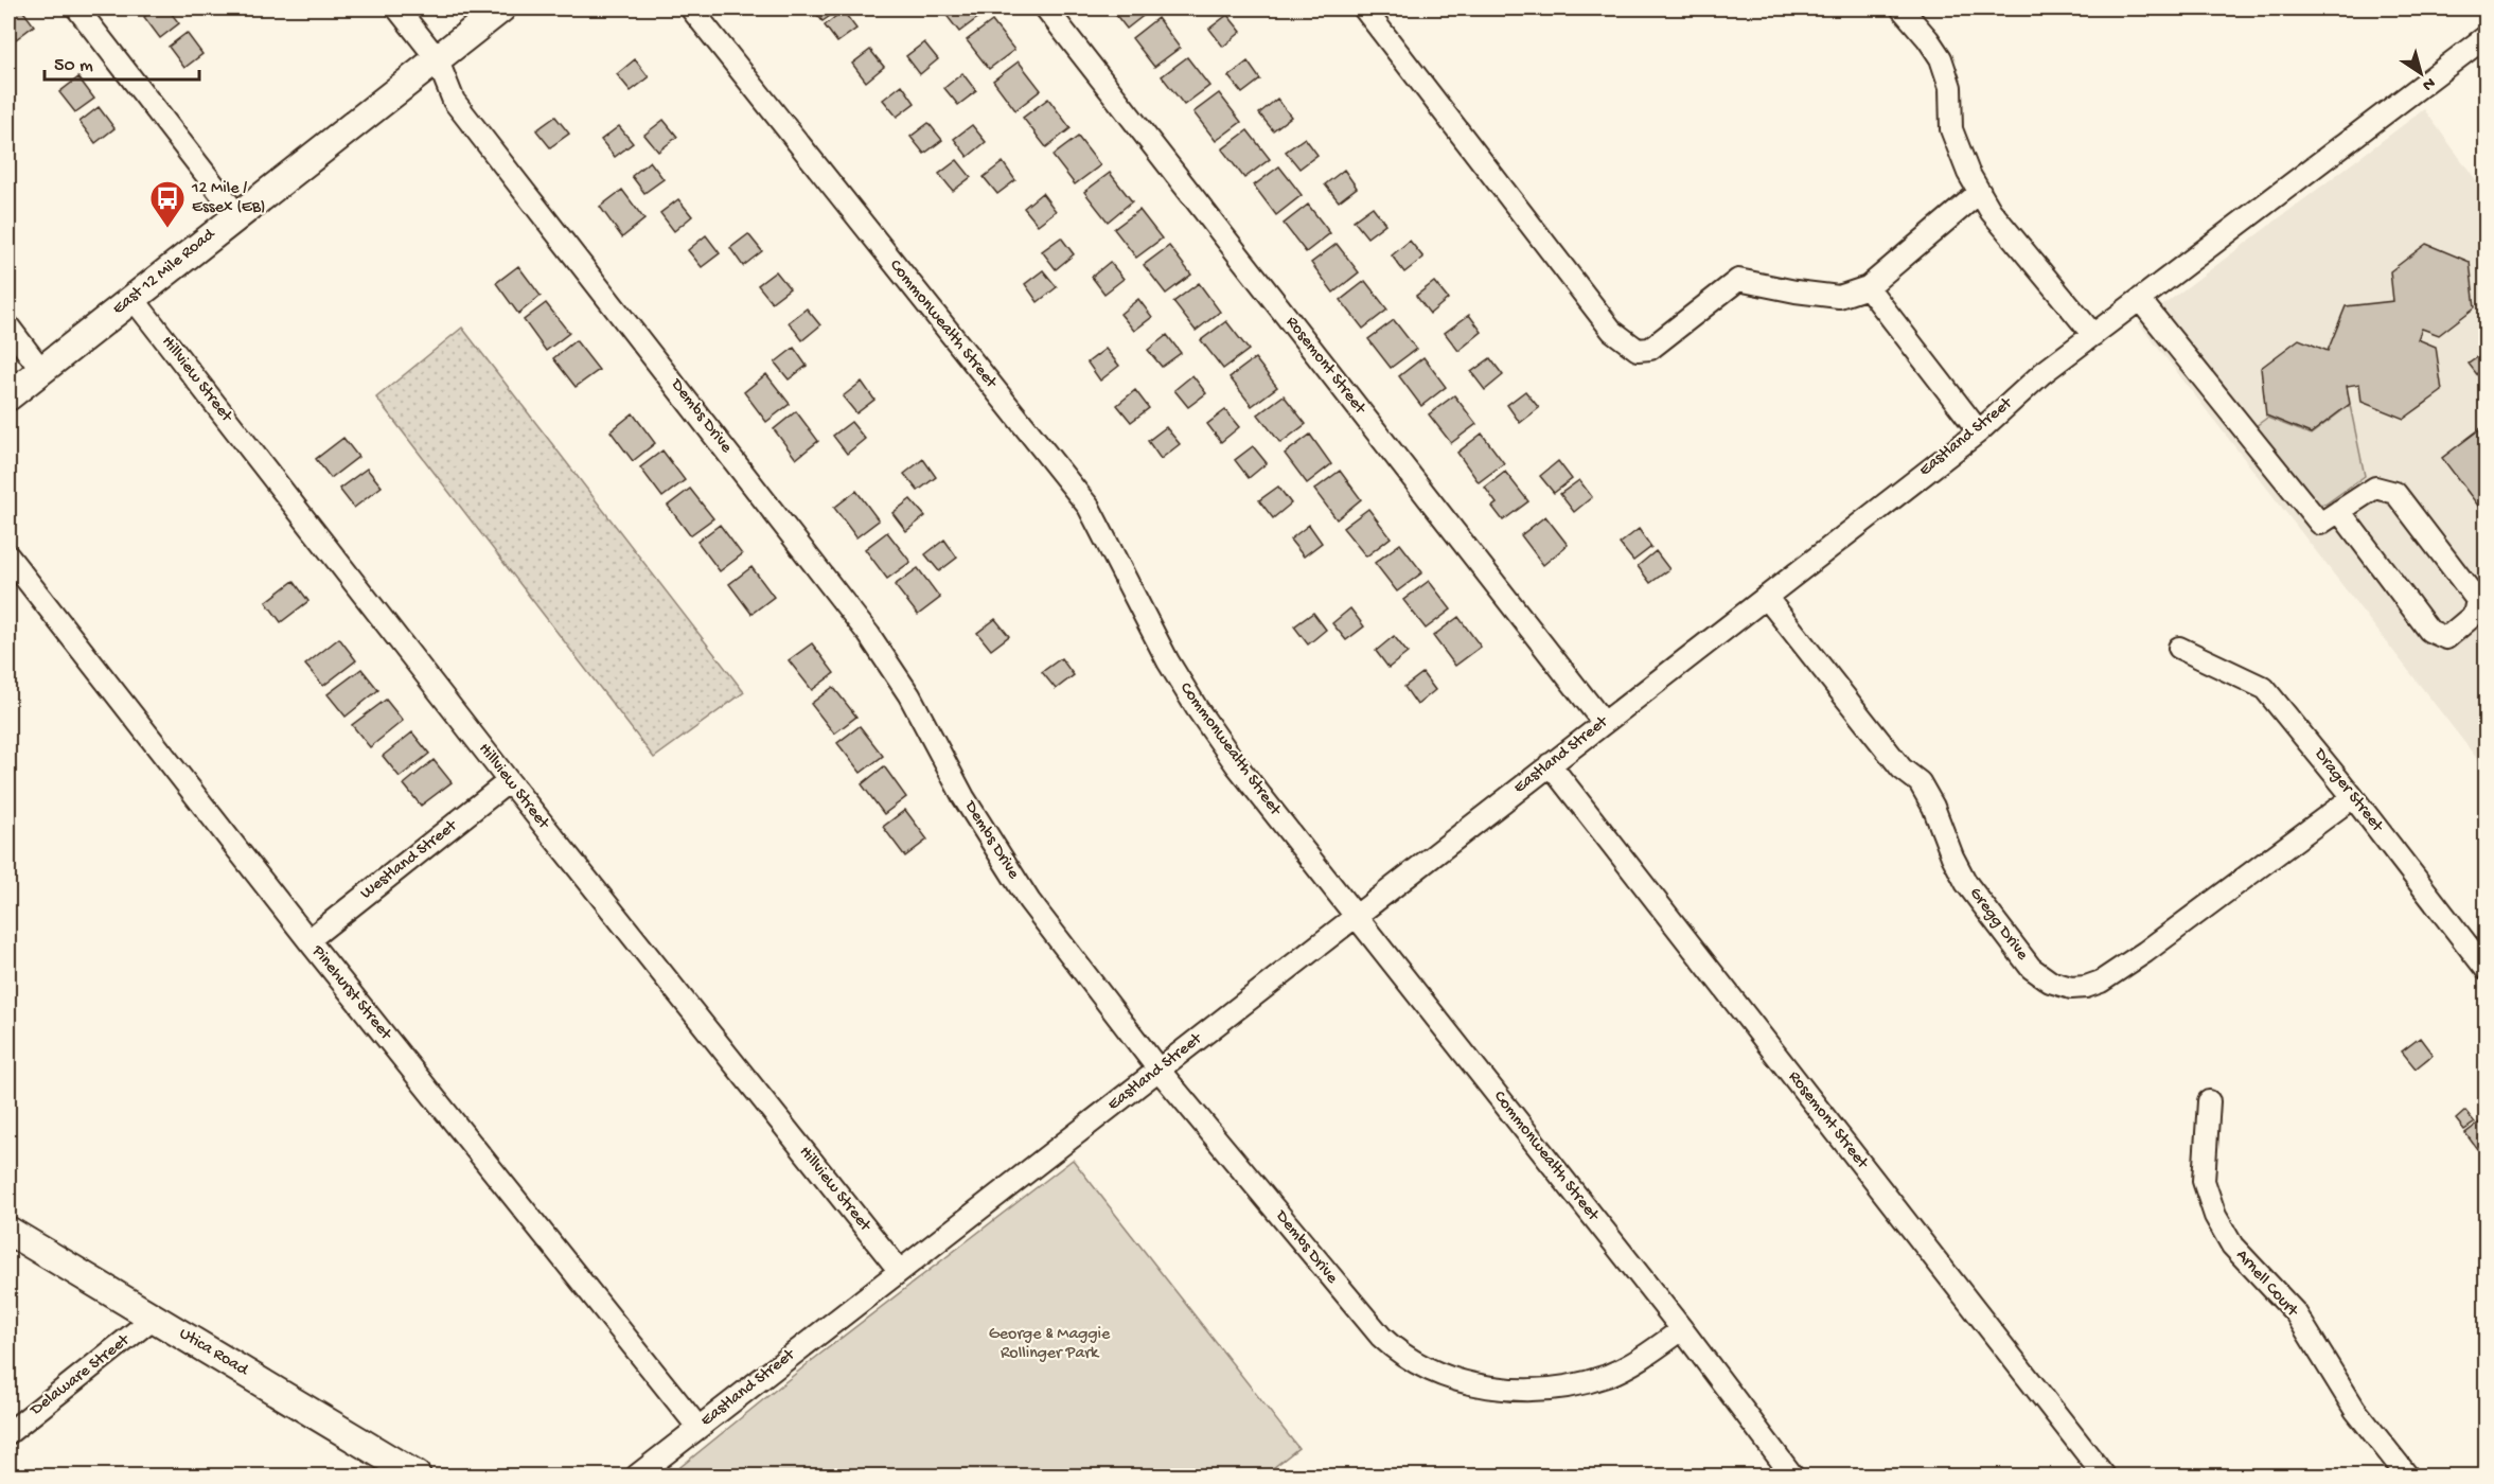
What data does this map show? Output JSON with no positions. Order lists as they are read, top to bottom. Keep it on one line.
{"streets":{"main road":["East 12 Mile Road","Utica Road"],"street":["Commonwealth Street","Rosemont Street","Hillview Street","Dembs Drive","Eastland Street","Drager Street","Westland Street","Gregg Drive","Pinehurst Street","Arnell Court","Delaware Street"]},"crossings":[["East 12 Mile Road","Hillview Street"],["East 12 Mile Road","Dembs Drive"],["Commonwealth Street","Dembs Drive"],["Commonwealth Street","Eastland Street"],["Rosemont Street","Eastland Street"],["Hillview Street","Eastland Street"],["Hillview Street","Westland Street"],["Dembs Drive","Eastland Street"],["Eastland Street","Gregg Drive"],["Eastland Street","Pinehurst Street"],["Drager Street","Gregg Drive"],["Westland Street","Pinehurst Street"],["Utica Road","Delaware Street"]],"parks":["George & Maggie Rollinger Park"],"places":{"bus stop":["12 Mile / Essex (EB)"]},"scale_bar":"50 m","north":"bottom right"}
